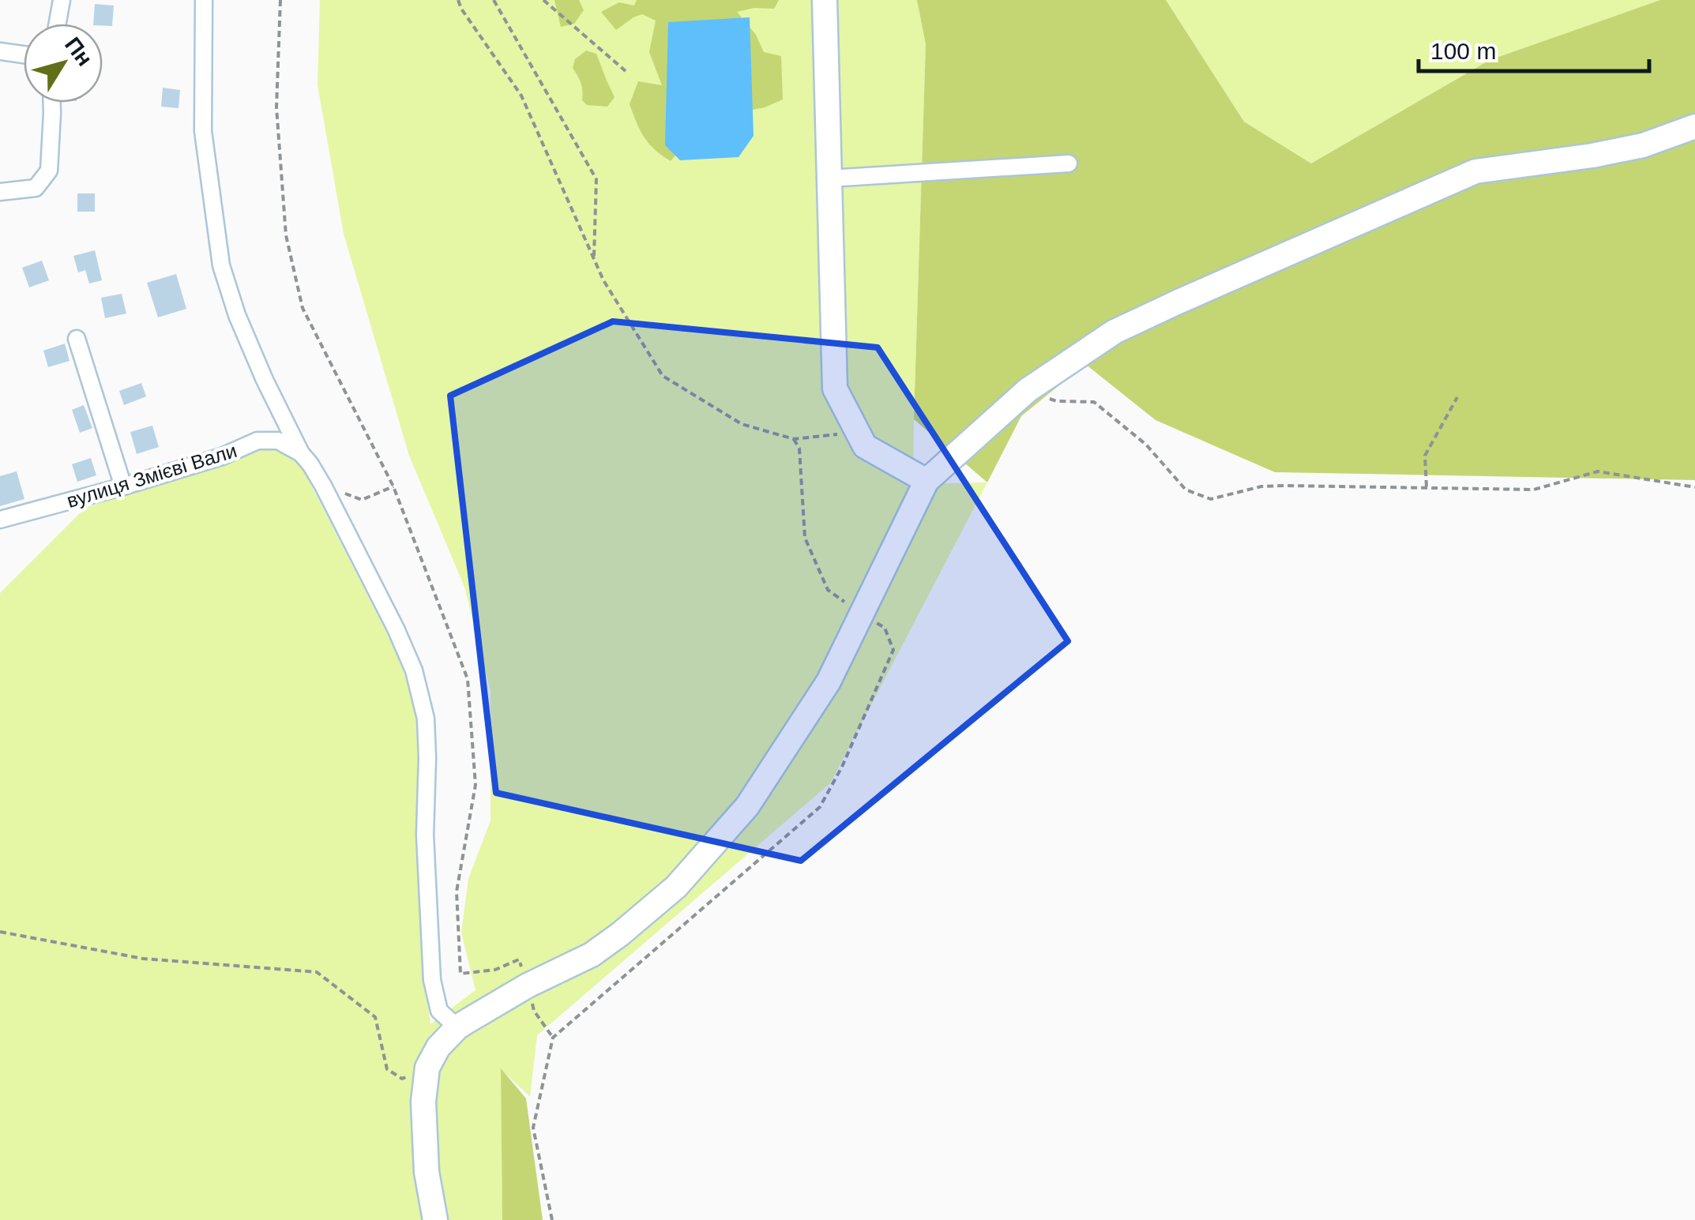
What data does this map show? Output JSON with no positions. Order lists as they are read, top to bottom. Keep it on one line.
{"streets":{"street":["вулиця Змієві Вали"]},"scale_bar":"100 m","north":"top right"}
